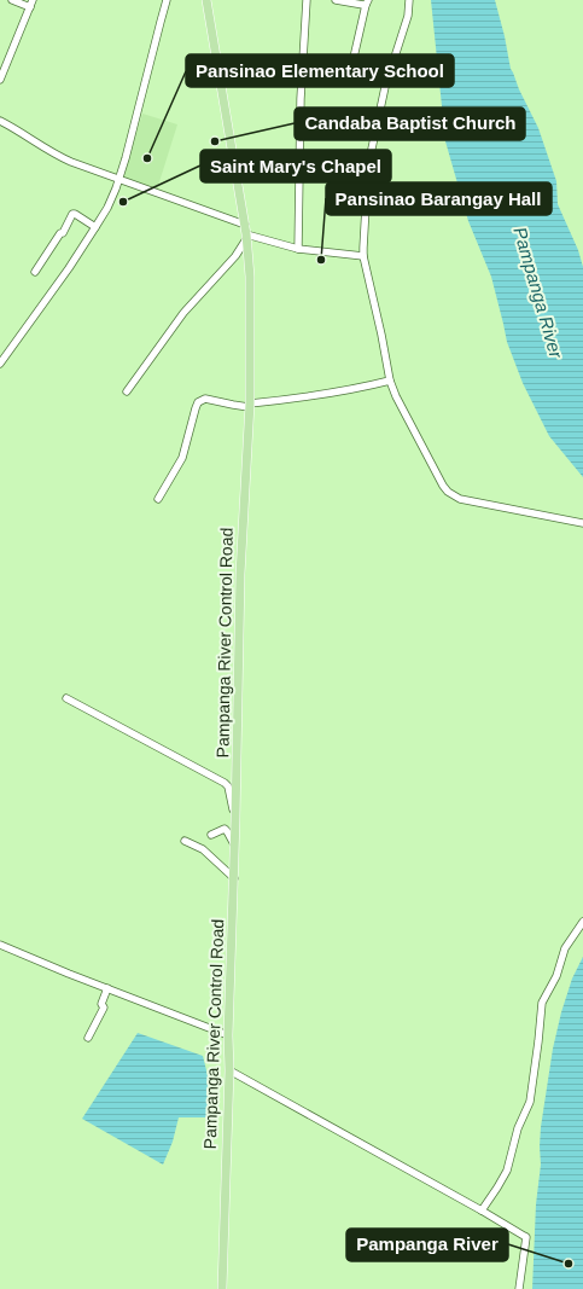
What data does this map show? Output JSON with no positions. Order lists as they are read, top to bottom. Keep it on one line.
{"streets":{"main road":["Pampanga River Control Road"]},"water":["Pampanga River"],"places":["Candaba Baptist Church","Pansinao Elementary School","Saint Mary's Chapel","Pansinao Barangay Hall","Pampanga River"]}
